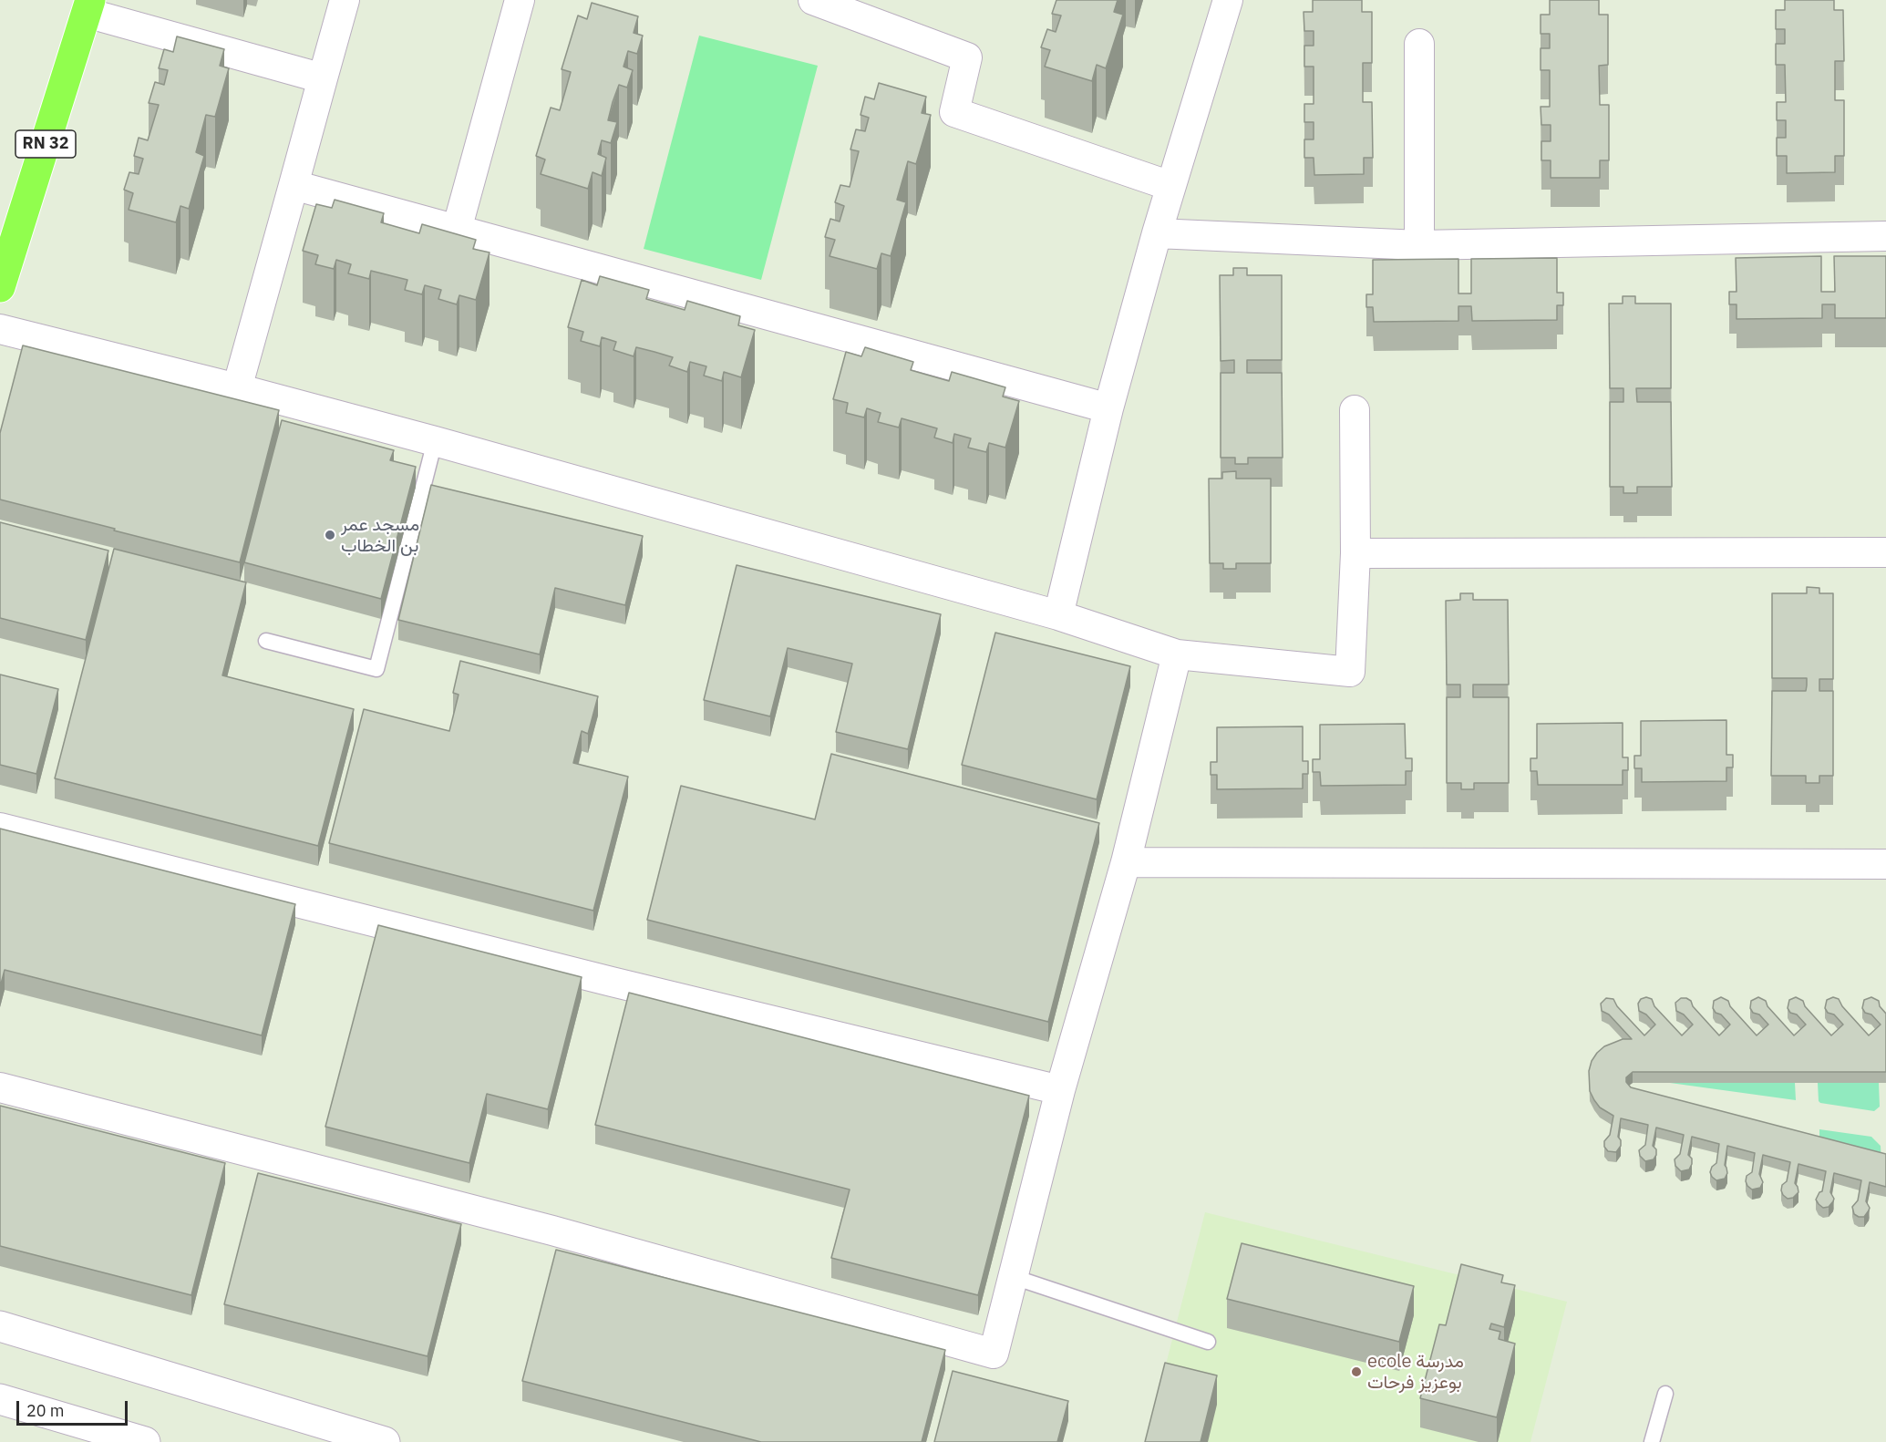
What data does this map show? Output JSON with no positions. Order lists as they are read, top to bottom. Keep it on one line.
{"streets":{"main road":["RN 32"]},"places":["مسجد عمر بن الخطاب","ecole مدرسة بوعزيز فرحات"],"scale_bar":"20 m"}
